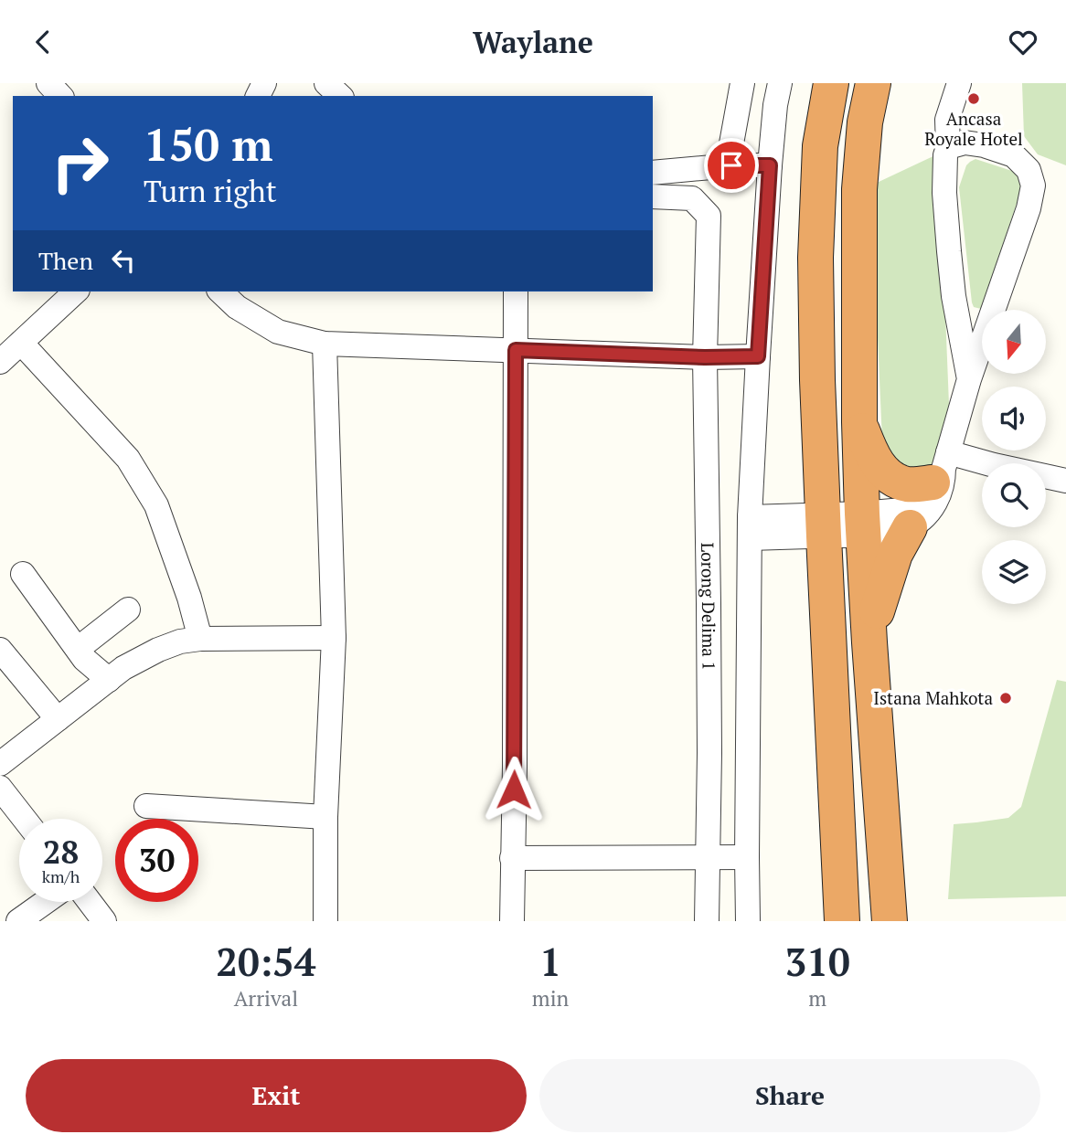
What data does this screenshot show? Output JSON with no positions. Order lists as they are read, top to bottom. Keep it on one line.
{"streets":{"street":["Lorong Delima 1"]},"places":["Ancasa Royale Hotel","Istana Mahkota"],"north":"bottom","page":{"header":"Waylane","turn":["150 m","Turn right"],"then":"Then","speed":"28 km/h","limit":"30","eta":["20:54","Arrival","1","min","310","m"],"buttons":["Exit","Share"]}}
